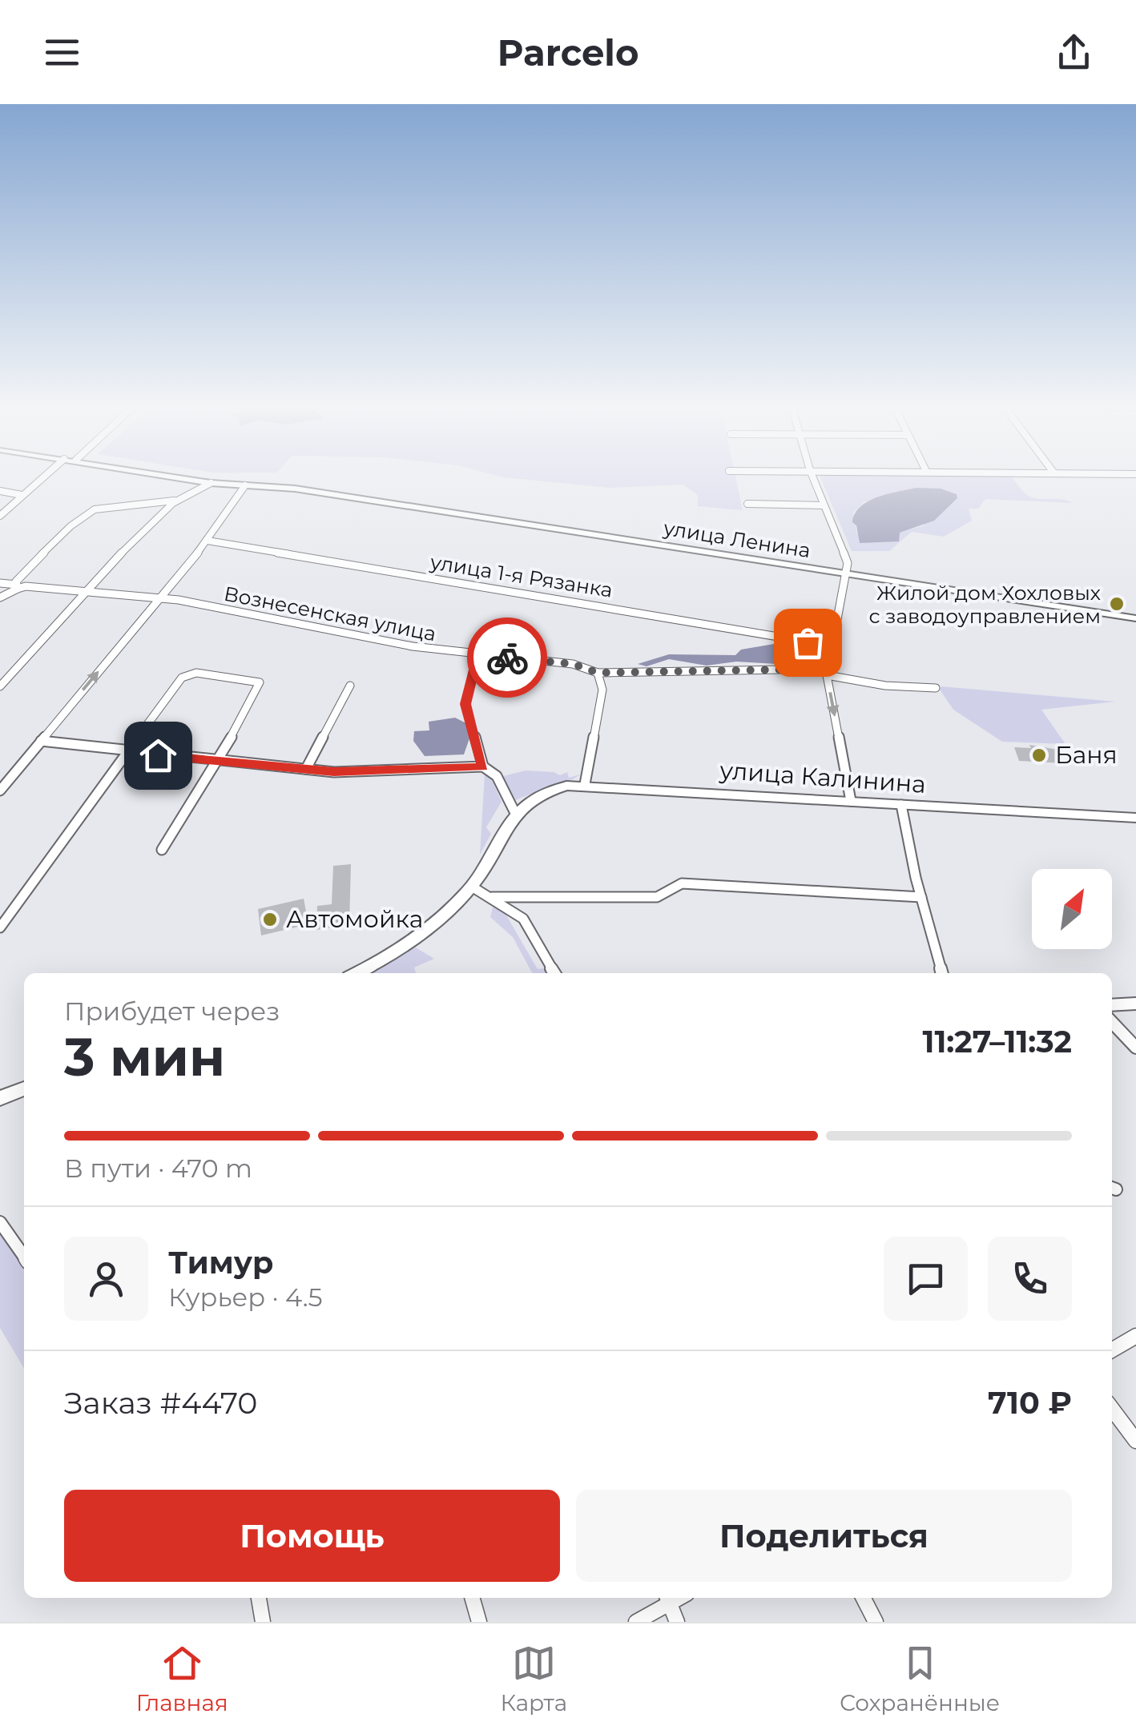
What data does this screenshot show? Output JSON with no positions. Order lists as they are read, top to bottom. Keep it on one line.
{"streets":{"main road":["улица Калинина"],"street":["улица Ленина","улица 1-я Рязанка","Вознесенская улица"]},"places":["Жилой дом Хохловых с заводоуправлением","Баня","Автомойка"],"north":"top right","page":{"header":"Parcelo","heading":["3 мин","Прибудет через","11:27–11:32"],"panel":["Тимур","Курьер · 4.5","Заказ #4470","710 ₽"],"bar":"В пути · 470 m","buttons":["Помощь","Поделиться"],"tabs":["Главная","Карта","Сохранённые"]}}
